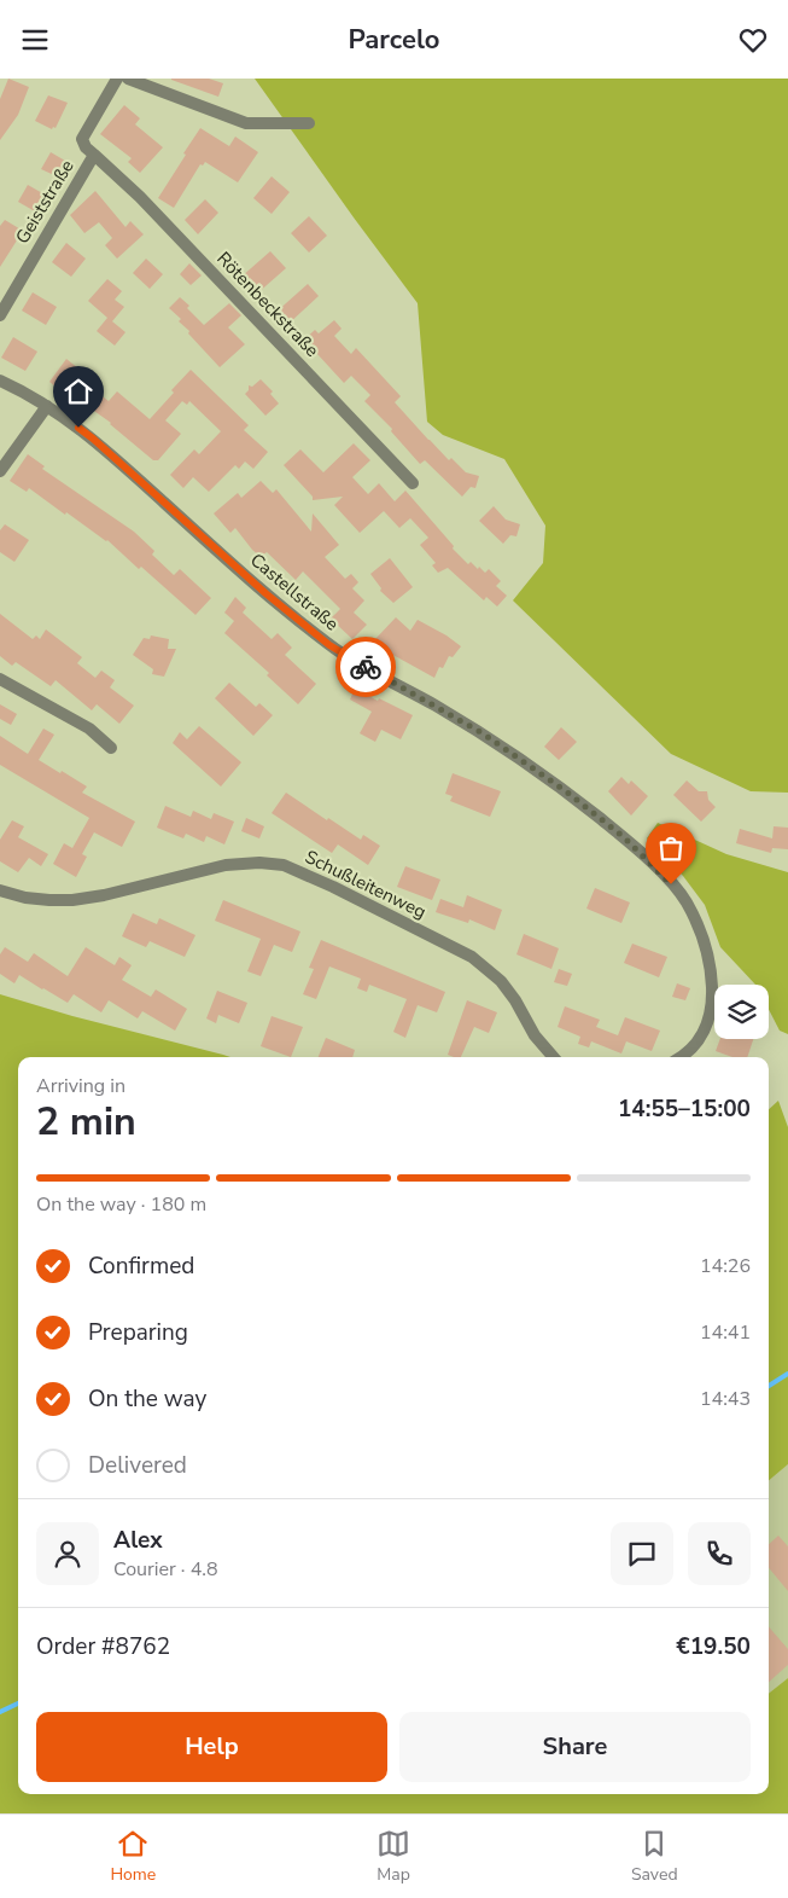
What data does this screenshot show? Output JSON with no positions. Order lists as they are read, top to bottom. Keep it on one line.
{"streets":{"street":["Geiststraße","Rötenbeckstraße","Castellstraße","Schußleitenweg"]},"crossings":[["Geiststraße","Rötenbeckstraße"]],"page":{"header":"Parcelo","heading":["2 min","Arriving in","14:55–15:00"],"panel":["Alex","Courier · 4.8","Order #8762","€19.50"],"bar":"On the way · 180 m","list":[["Confirmed","14:26"],["Preparing","14:41"],["On the way","14:43"],"Delivered"],"buttons":["Help","Share"],"tabs":["Home","Map","Saved"]}}
